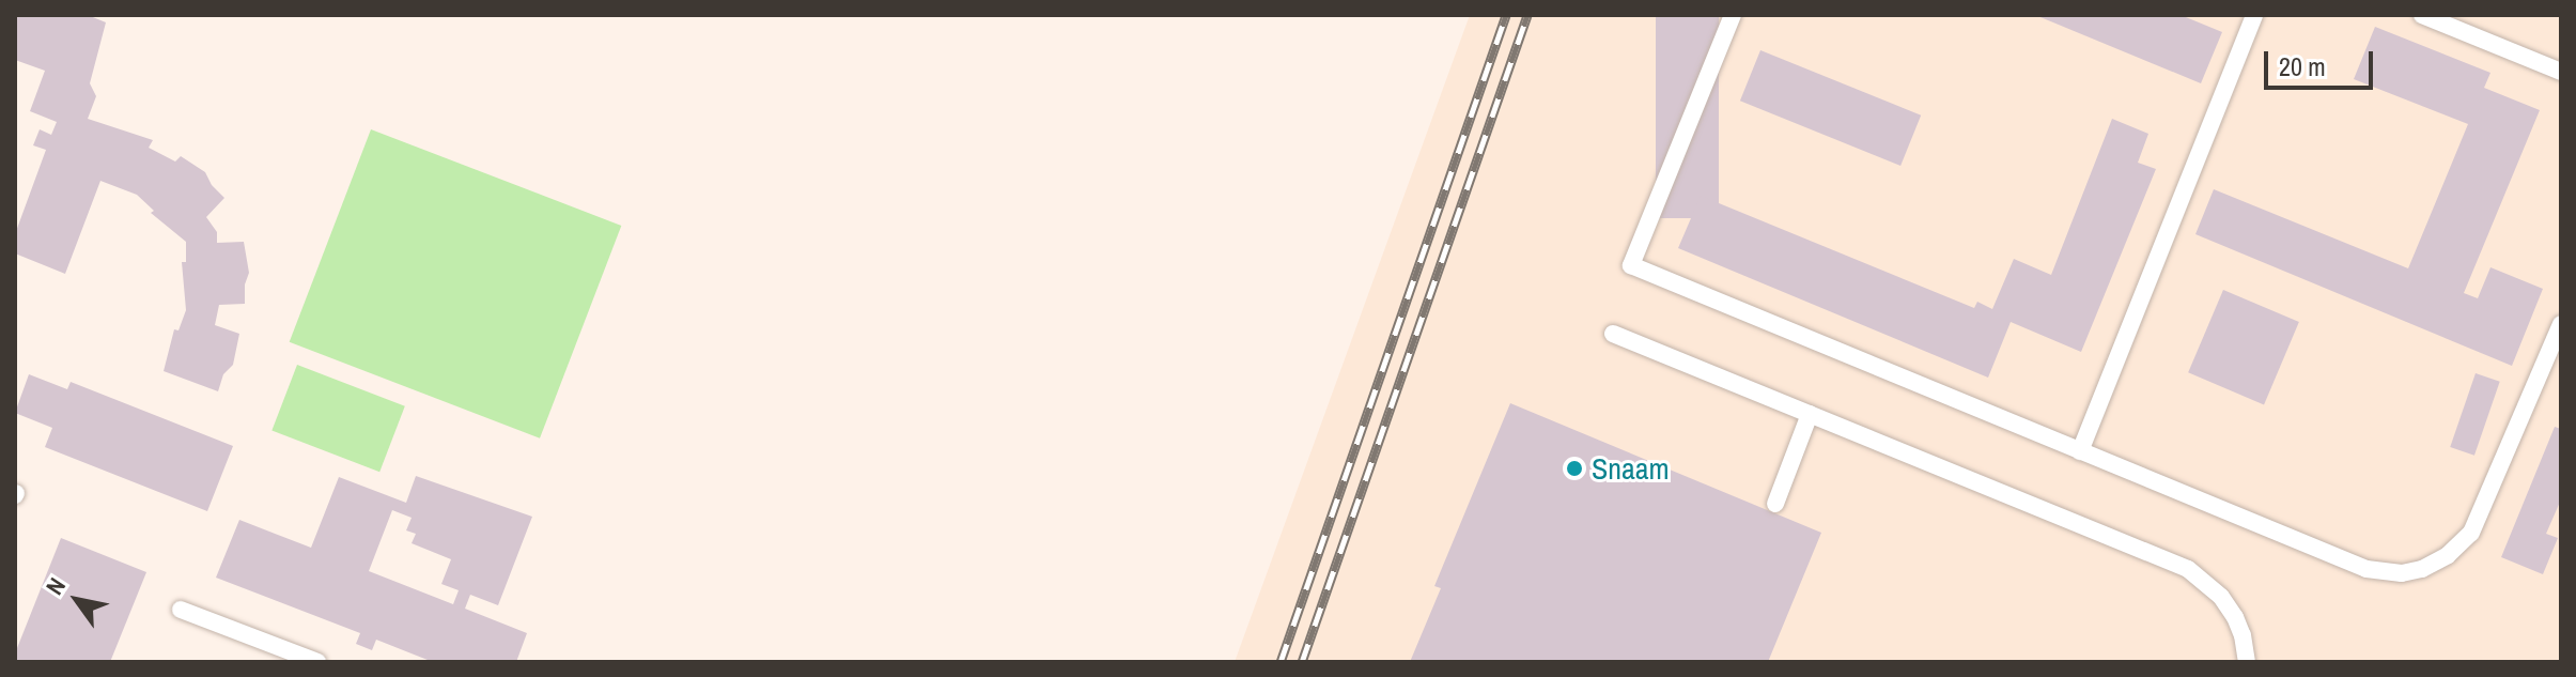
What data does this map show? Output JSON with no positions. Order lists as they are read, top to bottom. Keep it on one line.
{"places":["Snaam"],"scale_bar":"20 m","north":"top left"}
